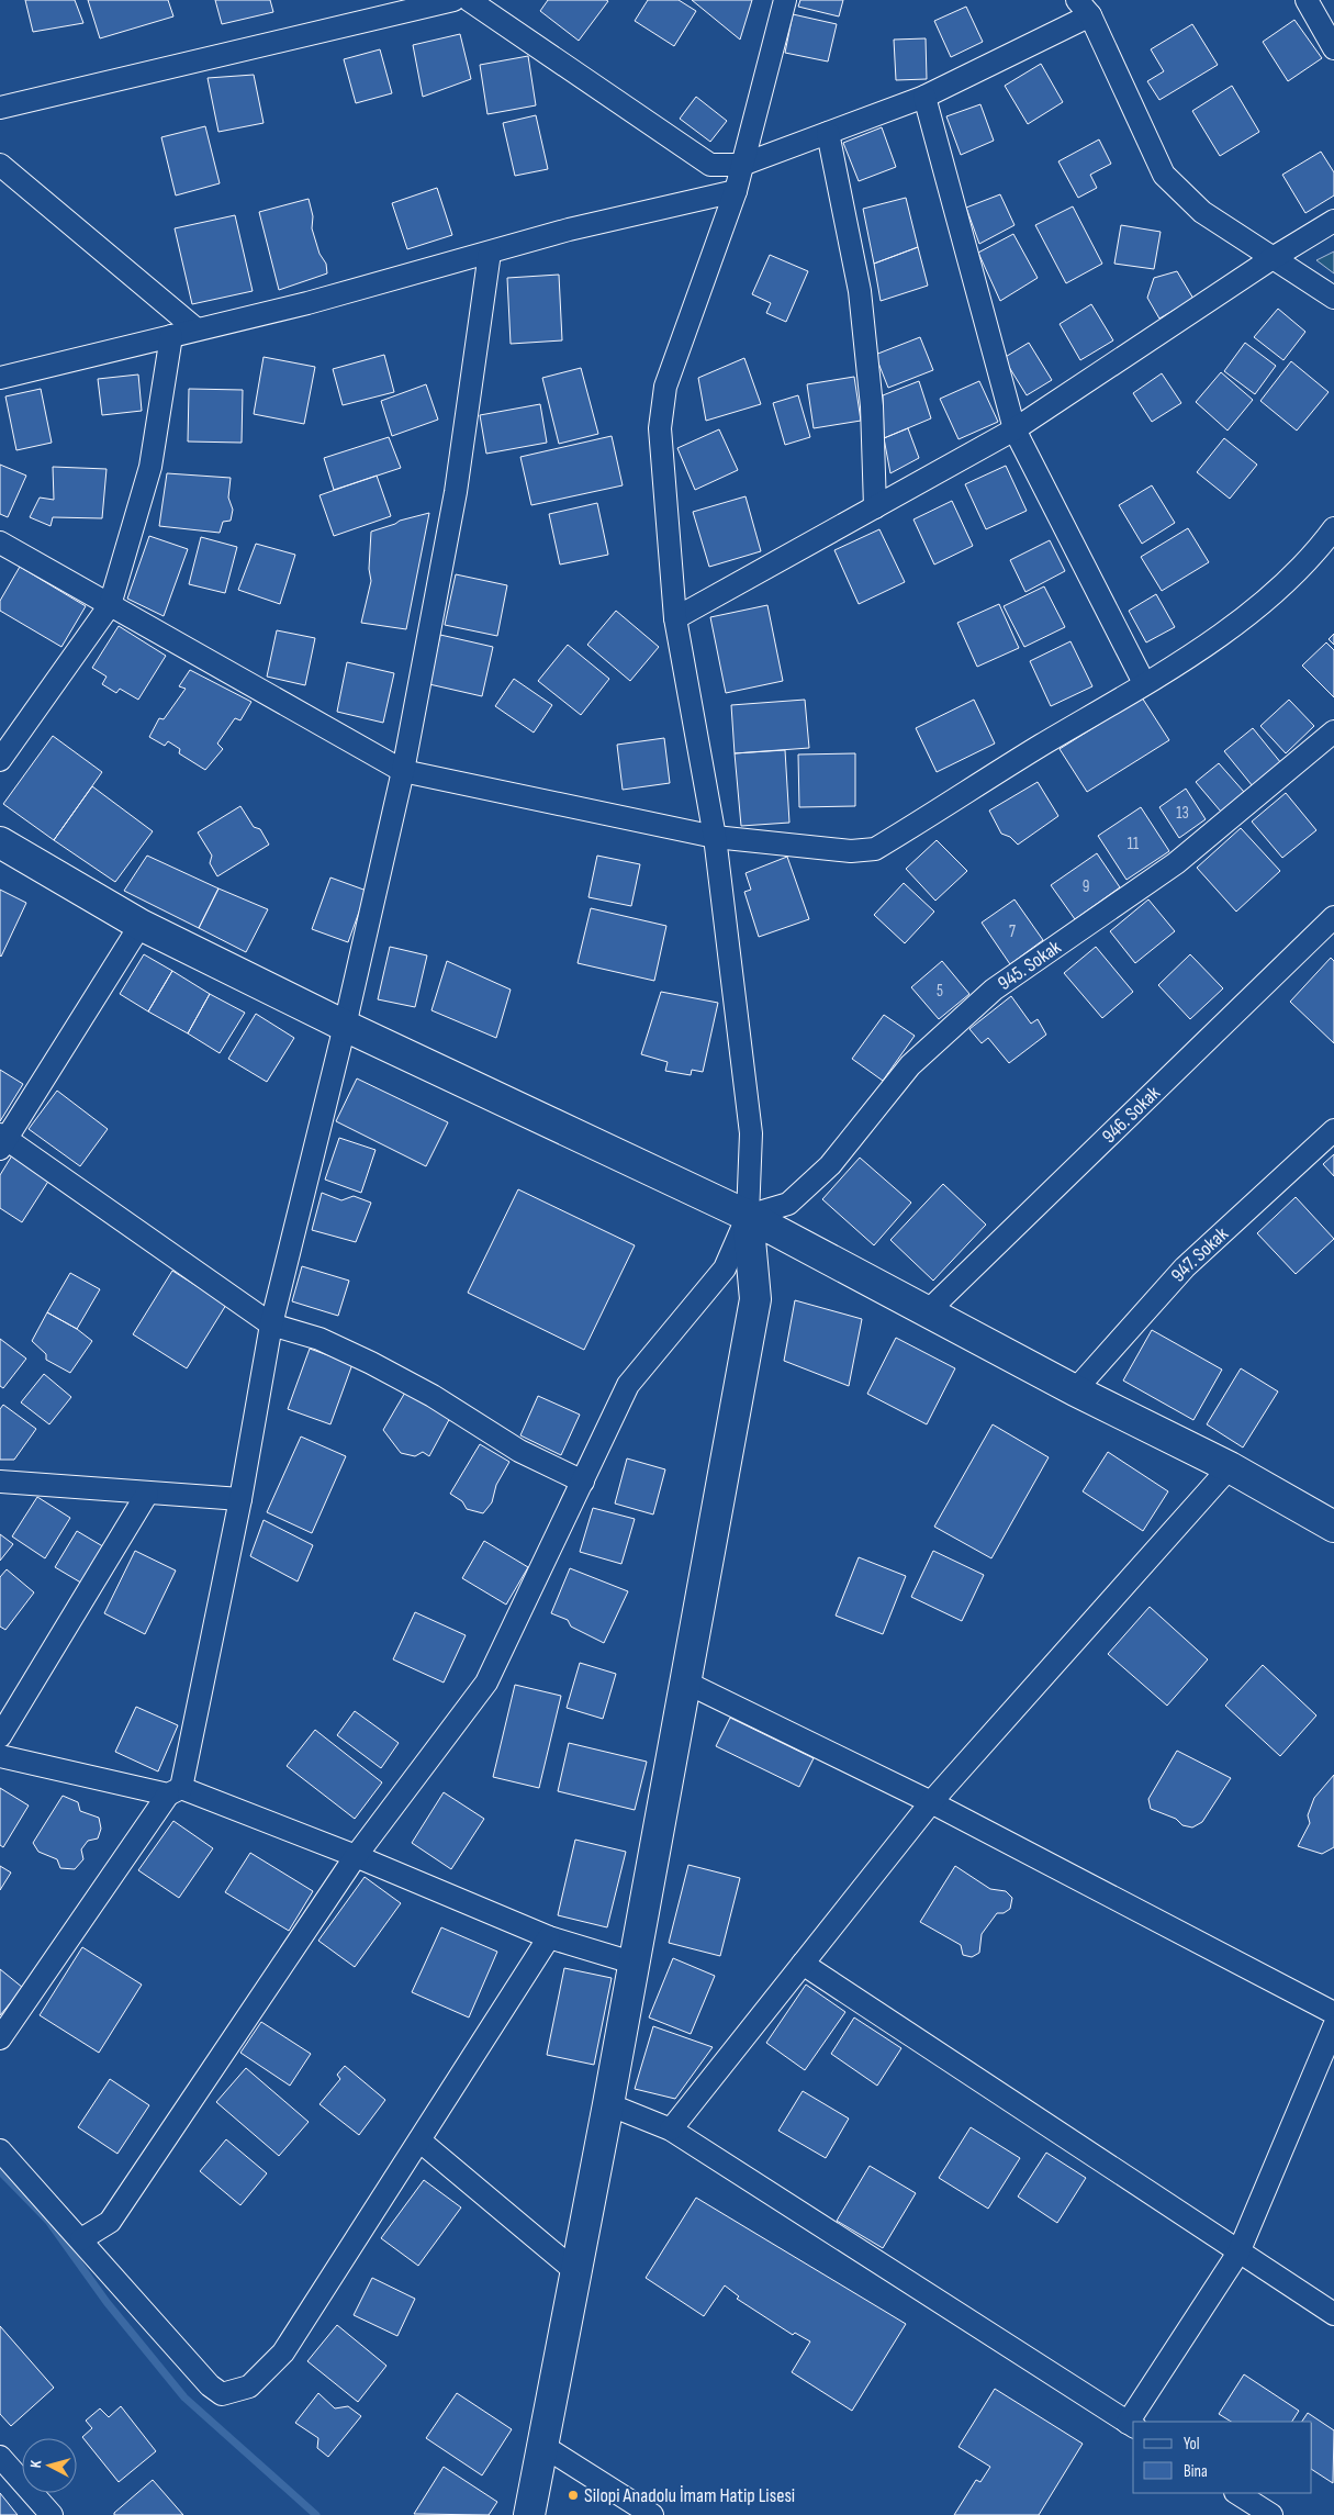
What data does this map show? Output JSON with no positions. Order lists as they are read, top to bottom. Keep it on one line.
{"streets":{"street":["945. Sokak","946. Sokak","947. Sokak"]},"places":["Silopi Anadolu İmam Hatip Lisesi"],"house_numbers":["13","11","9","7","5"],"legend":["Yol","Bina"],"north":"left"}
